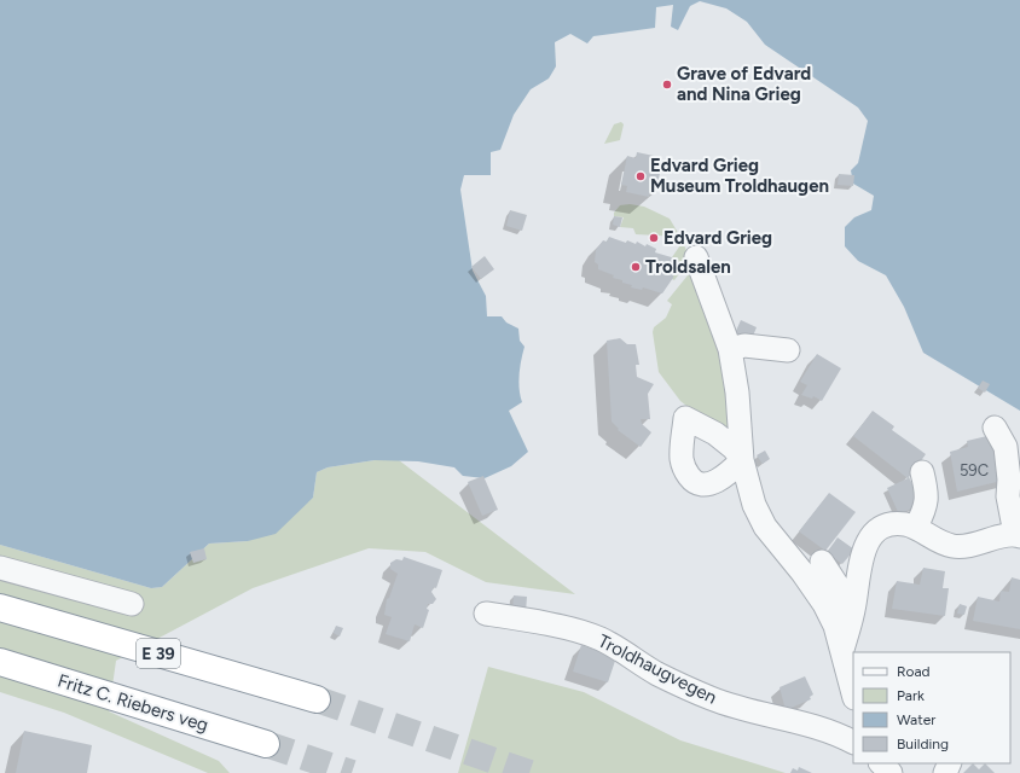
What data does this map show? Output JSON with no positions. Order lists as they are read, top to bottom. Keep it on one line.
{"streets":{"highway":["E 39","Fritz C. Riebers veg"],"street":["Troldhaugvegen"]},"places":["Grave of Edvard and Nina Grieg","Edvard Grieg Museum Troldhaugen","Edvard Grieg","Troldsalen"],"house_numbers":["59C"],"legend":["Road","Park","Water","Building"]}
